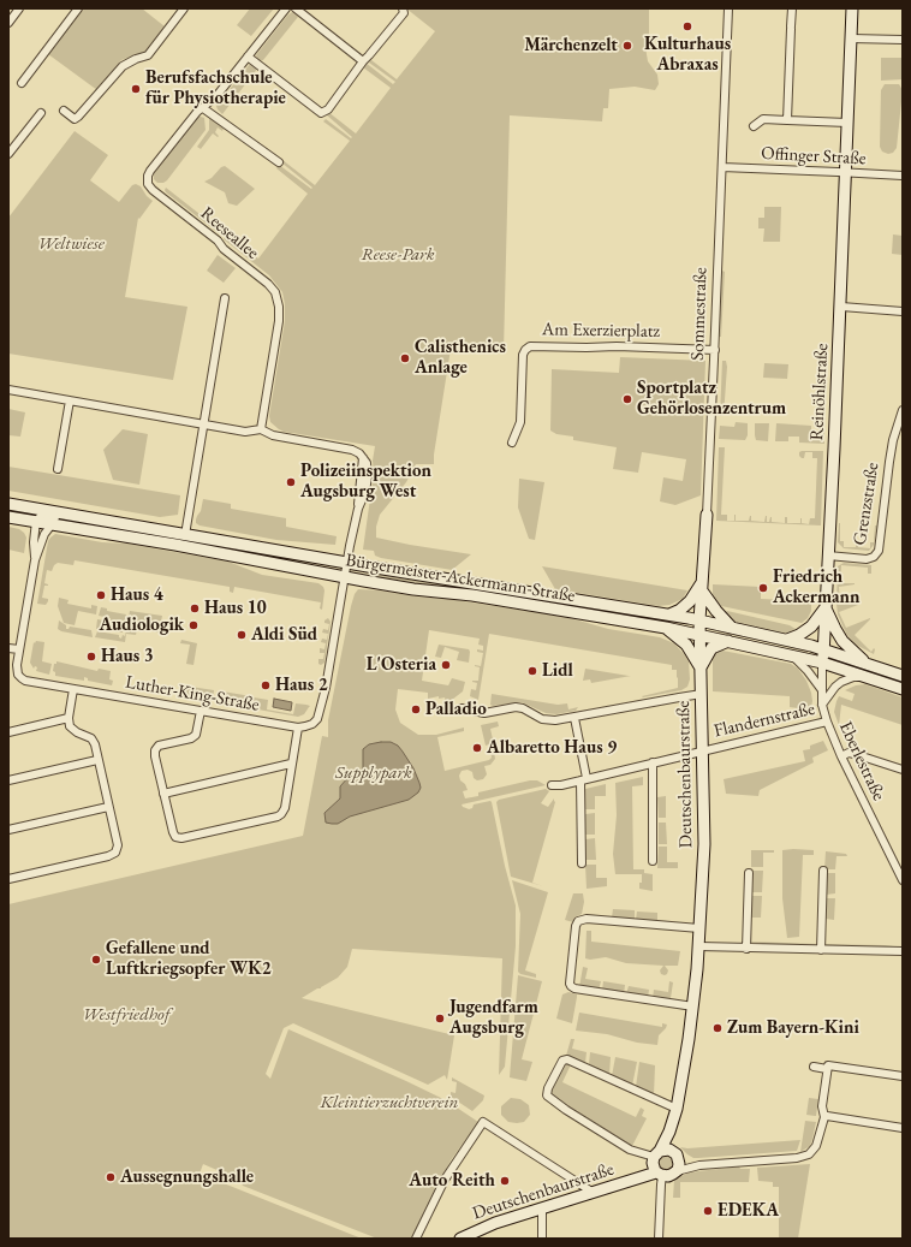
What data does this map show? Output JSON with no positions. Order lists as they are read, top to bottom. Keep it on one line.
{"streets":{"street":["Offinger Straße","Reeseallee","Sommestraße","Am Exerzierplatz","Reinöhlstraße","Grenzstraße","Bürgermeister-Ackermann-Straße","Luther-King-Straße","Flandernstraße","Eberlestraße","Deutschenbaurstraße"]},"crossings":[["Offinger Straße","Sommestraße"],["Offinger Straße","Reinöhlstraße"],["Sommestraße","Am Exerzierplatz"],["Sommestraße","Bürgermeister-Ackermann-Straße"],["Sommestraße","Deutschenbaurstraße"],["Reinöhlstraße","Grenzstraße"],["Reinöhlstraße","Bürgermeister-Ackermann-Straße"],["Reinöhlstraße","Eberlestraße"],["Bürgermeister-Ackermann-Straße","Luther-King-Straße"],["Bürgermeister-Ackermann-Straße","Eberlestraße"],["Bürgermeister-Ackermann-Straße","Deutschenbaurstraße"],["Flandernstraße","Eberlestraße"],["Flandernstraße","Deutschenbaurstraße"]],"parks":["Weltwiese","Reese-Park","Supplypark","Westfriedhof","Kleintierzuchtverein"],"places":["Kulturhaus Abraxas","Märchenzelt","Berufsfachschule für Physiotherapie","Calisthenics Anlage","Sportplatz Gehörlosenzentrum","Polizeiinspektion Augsburg West","Friedrich Ackermann","Haus 4","Haus 10","Audiologik","Aldi Süd","Haus 3","L'Osteria","Lidl","Haus 2","Palladio","Albaretto Haus 9","Gefallene und Luftkriegsopfer WK2","Jugendfarm Augsburg","Zum Bayern-Kini","Aussegnungshalle","Auto Reith","EDEKA"]}
